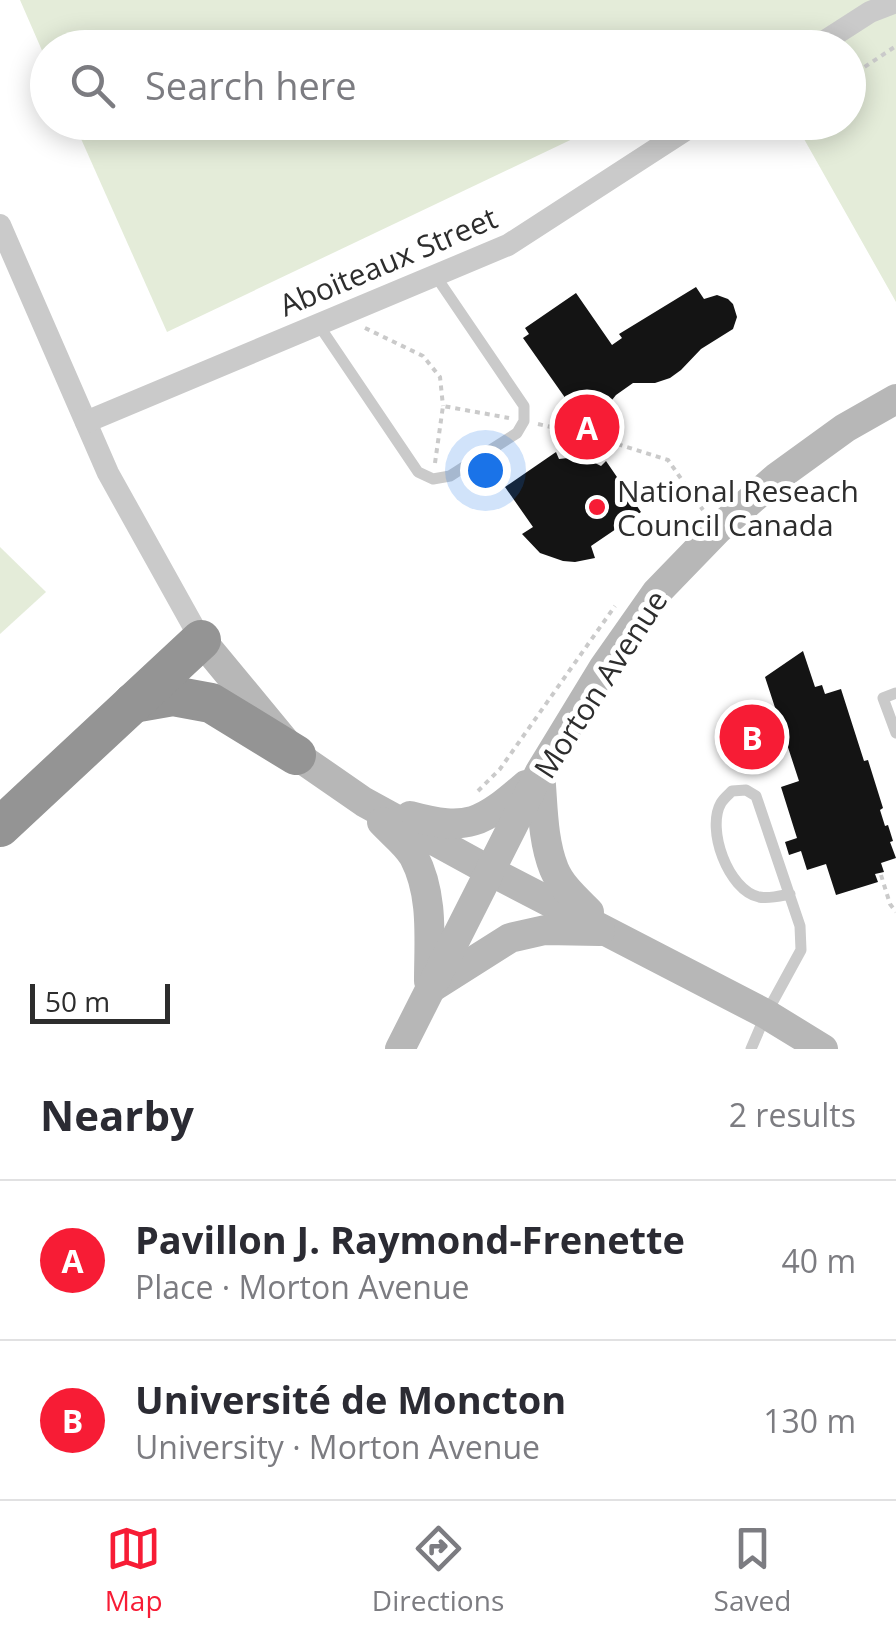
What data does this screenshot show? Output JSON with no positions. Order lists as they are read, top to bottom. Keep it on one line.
{"streets":{"street":["Aboiteaux Street","Morton Avenue"]},"places":["National Reseach Council Canada"],"scale_bar":"50 m","page":{"search":"Search here","pins":["A","B"],"scale":"50 m","heading":["Nearby","2 results"],"list":[{"mark":"A","name":"Pavillon J. Raymond-Frenette","note":"Place · Morton Avenue","value":"40 m"},{"mark":"B","name":"Université de Moncton","note":"University · Morton Avenue","value":"130 m"}],"nav":["Map","Directions","Saved"]}}
